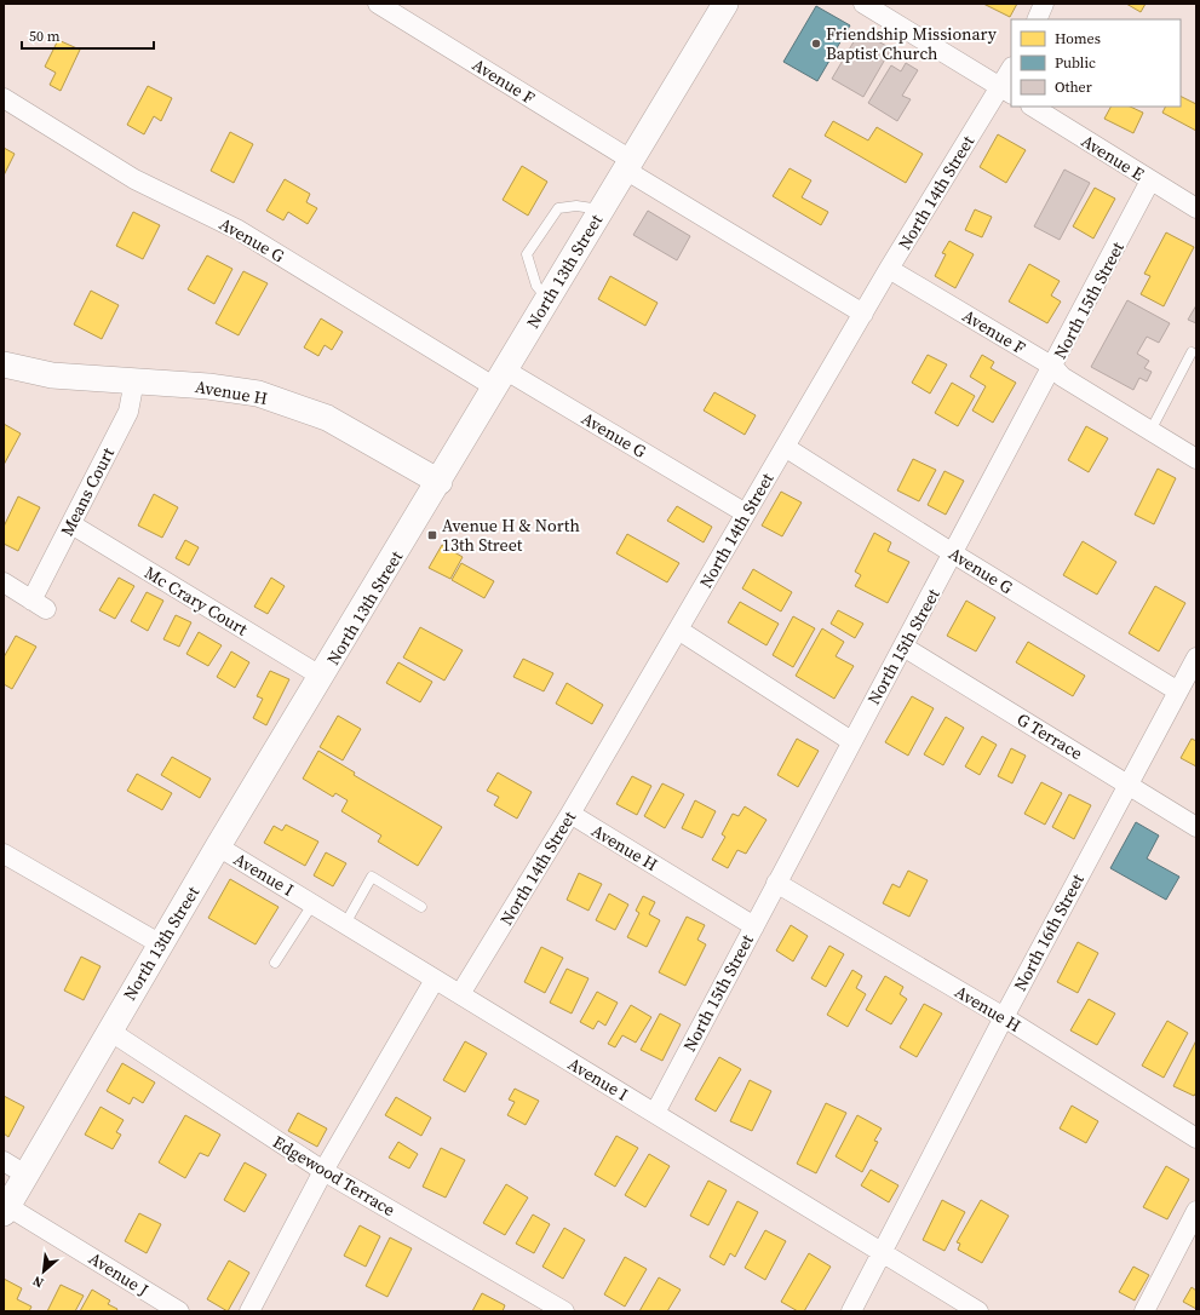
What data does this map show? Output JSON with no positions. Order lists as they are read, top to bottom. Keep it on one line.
{"streets":{"street":["Avenue F","Avenue E","North 14th Street","Avenue G","North 13th Street","North 15th Street","Avenue H","Means Court","Mc Crary Court","G Terrace","Avenue I","North 16th Street","Edgewood Terrace","Avenue J"]},"crossings":[["Avenue F","North 14th Street"],["Avenue F","North 13th Street"],["Avenue F","North 15th Street"],["Avenue E","North 15th Street"],["North 14th Street","Avenue G"],["North 14th Street","Avenue H"],["North 14th Street","Avenue I"],["Avenue G","North 13th Street"],["Avenue G","North 15th Street"],["Avenue G","North 16th Street"],["North 13th Street","Avenue H"],["North 13th Street","Mc Crary Court"],["North 13th Street","Avenue I"],["North 13th Street","Edgewood Terrace"],["North 13th Street","Avenue J"],["North 15th Street","Avenue H"],["North 15th Street","G Terrace"],["North 15th Street","Avenue I"],["Avenue H","Means Court"],["Avenue H","North 16th Street"],["Means Court","Mc Crary Court"],["G Terrace","North 16th Street"],["Avenue I","North 16th Street"]],"places":{"other":["Friendship Missionary Baptist Church"],"transit":["Avenue H & North 13th Street"]},"legend":["Homes","Public","Other"],"scale_bar":"50 m","north":"bottom left"}
